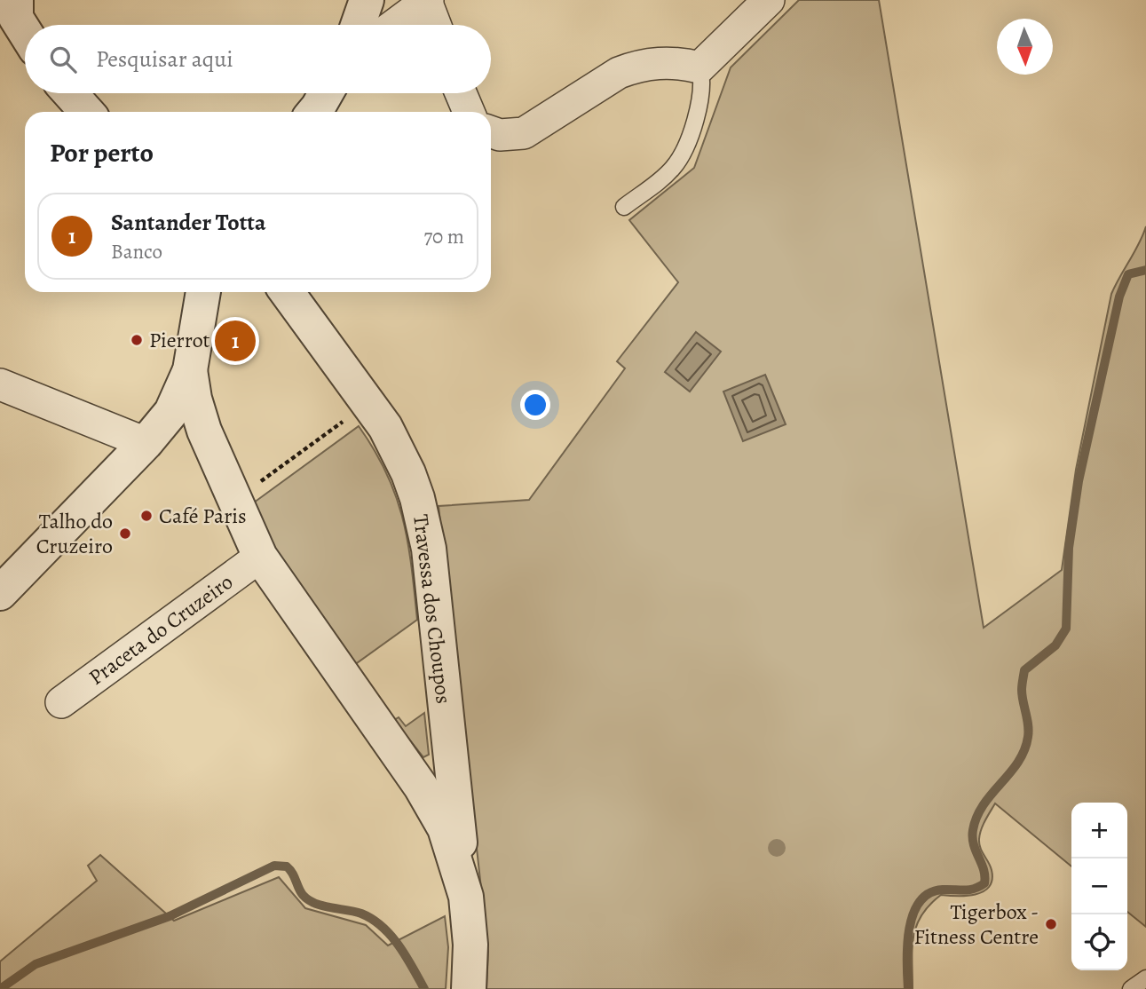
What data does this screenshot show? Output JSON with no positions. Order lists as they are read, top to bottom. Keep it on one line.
{"streets":{"street":["Travessa dos Choupos","Praceta do Cruzeiro"]},"places":["Pierrot","Café Paris","Talho do Cruzeiro","Tigerbox - Fitness Centre"],"north":"bottom","page":{"search":"Pesquisar aqui","heading":"Por perto","list":[{"mark":"1","name":"Santander Totta","note":"Banco","value":"70 m"}],"pins":"1","map_buttons":["+","−"]}}
